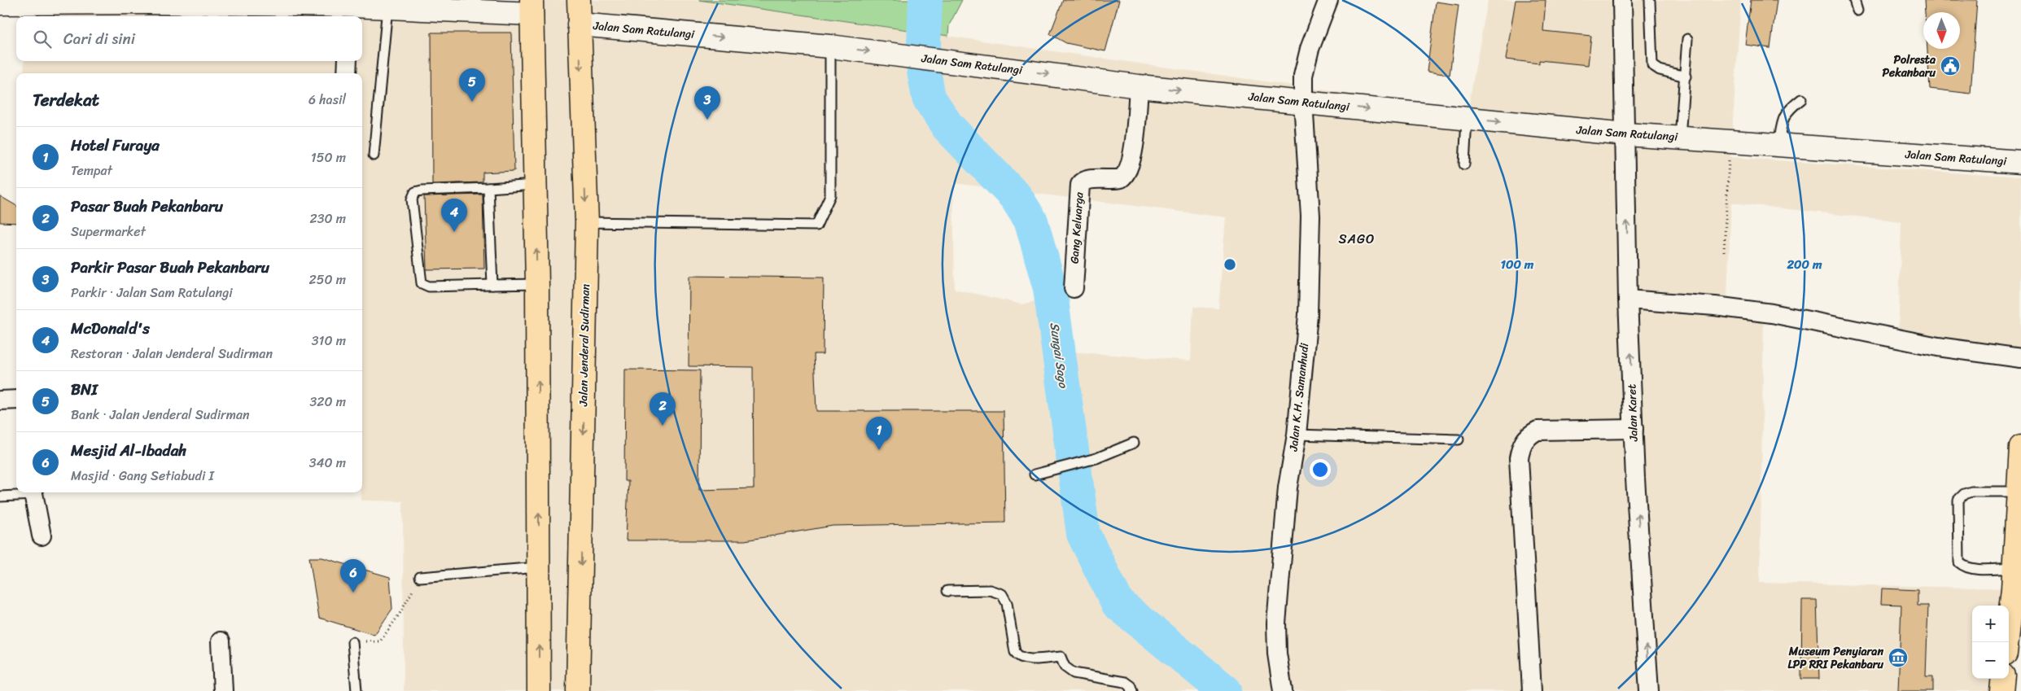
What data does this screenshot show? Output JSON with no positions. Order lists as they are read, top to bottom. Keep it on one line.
{"streets":{"main road":["Jalan Sam Ratulangi","Jalan Jenderal Sudirman"],"street":["Gang Keluarga","Jalan K.H. Samanhudi","Jalan Karet"]},"crossings":[["Jalan Sam Ratulangi","Gang Keluarga"],["Jalan Sam Ratulangi","Jalan Jenderal Sudirman"],["Jalan Sam Ratulangi","Jalan K.H. Samanhudi"],["Jalan Sam Ratulangi","Jalan Karet"]],"one_way":["Jalan Sam Ratulangi","Jalan Karet"],"districts":["SAGO"],"water":["Sungai Sago"],"places":{"public building":["Polresta Pekanbaru"],"museum":["Museum Penyiaran LPP RRI Pekanbaru"]},"north":"bottom","page":{"search":"Cari di sini","pins":["5","3","4","2","1","6"],"heading":["Terdekat","6 hasil"],"list":[{"mark":"1","name":"Hotel Furaya","note":"Tempat","value":"150 m"},{"mark":"2","name":"Pasar Buah Pekanbaru","note":"Supermarket","value":"230 m"},{"mark":"3","name":"Parkir Pasar Buah Pekanbaru","note":"Parkir · Jalan Sam Ratulangi","value":"250 m"},{"mark":"4","name":"McDonald's","note":"Restoran · Jalan Jenderal Sudirman","value":"310 m"},{"mark":"5","name":"BNI","note":"Bank · Jalan Jenderal Sudirman","value":"320 m"},{"mark":"6","name":"Mesjid Al-Ibadah","note":"Masjid · Gang Setiabudi I","value":"340 m"}],"map_buttons":["+","−"]},"rings":["100 m","200 m"]}
